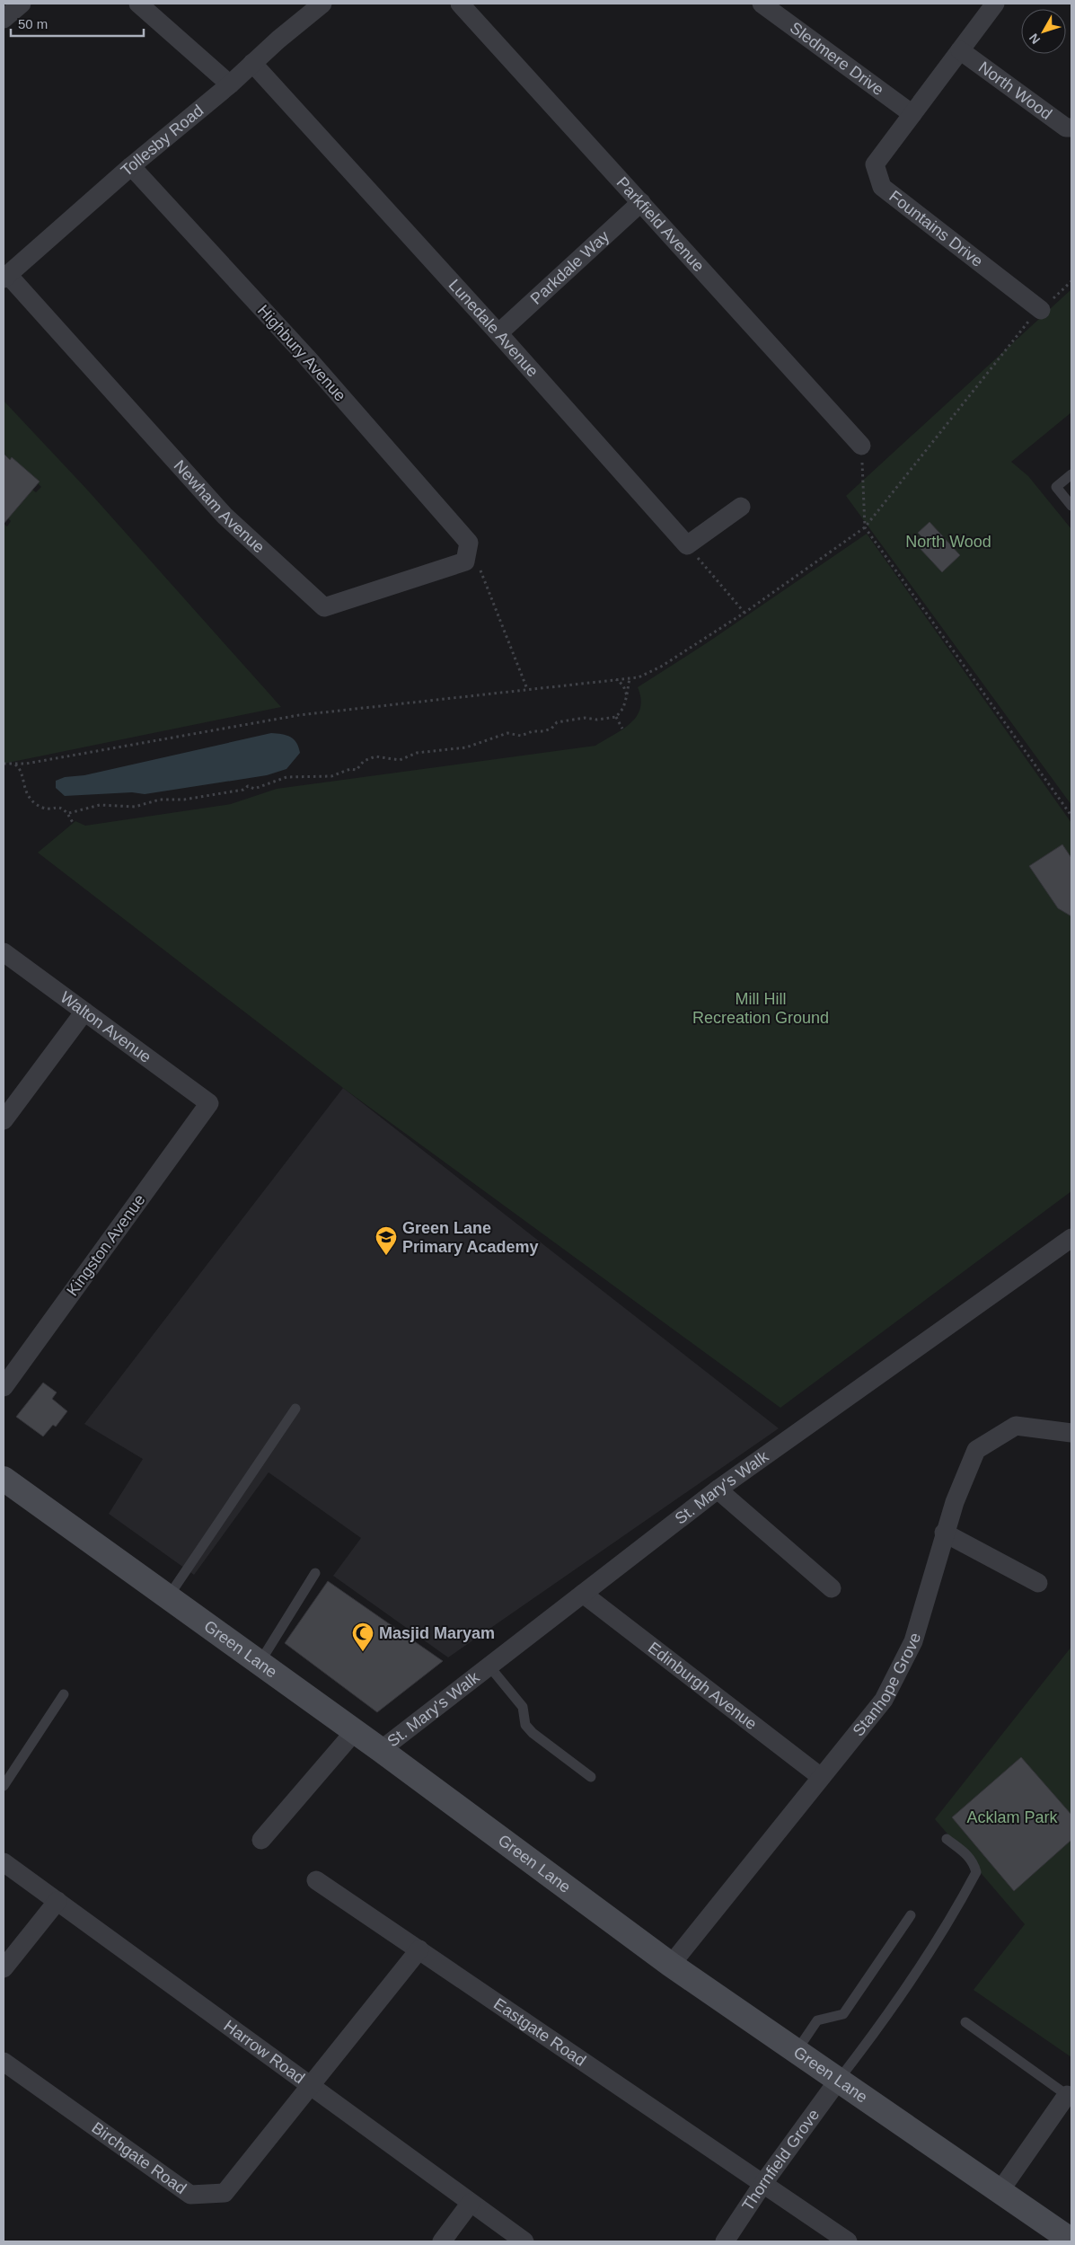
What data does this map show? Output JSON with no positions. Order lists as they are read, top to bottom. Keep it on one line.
{"streets":{"street":["Sledmere Drive","North Wood","Tollesby Road","Parkfield Avenue","Fountains Drive","Parkdale Way","Lunedale Avenue","Highbury Avenue","Newham Avenue","Walton Avenue","Kingston Avenue","St. Mary's Walk","Green Lane","Stanhope Grove","Edinburgh Avenue","Eastgate Road","Harrow Road","Birchgate Road","Thornfield Grove"]},"crossings":[["Sledmere Drive","Fountains Drive"],["North Wood","Fountains Drive"],["Tollesby Road","Lunedale Avenue"],["Tollesby Road","Highbury Avenue"],["Tollesby Road","Newham Avenue"],["Parkfield Avenue","Parkdale Way"],["Parkdale Way","Lunedale Avenue"],["Highbury Avenue","Newham Avenue"],["Walton Avenue","Kingston Avenue"],["St. Mary's Walk","Green Lane"],["St. Mary's Walk","Edinburgh Avenue"],["Green Lane","Stanhope Grove"],["Green Lane","Thornfield Grove"],["Stanhope Grove","Edinburgh Avenue"],["Eastgate Road","Birchgate Road"],["Eastgate Road","Thornfield Grove"],["Harrow Road","Birchgate Road"]],"parks":["North Wood","Mill Hill Recreation Ground","Acklam Park"],"places":{"school or university":["Green Lane Primary Academy"],"mosque":["Masjid Maryam"]},"scale_bar":"50 m","north":"bottom left"}
